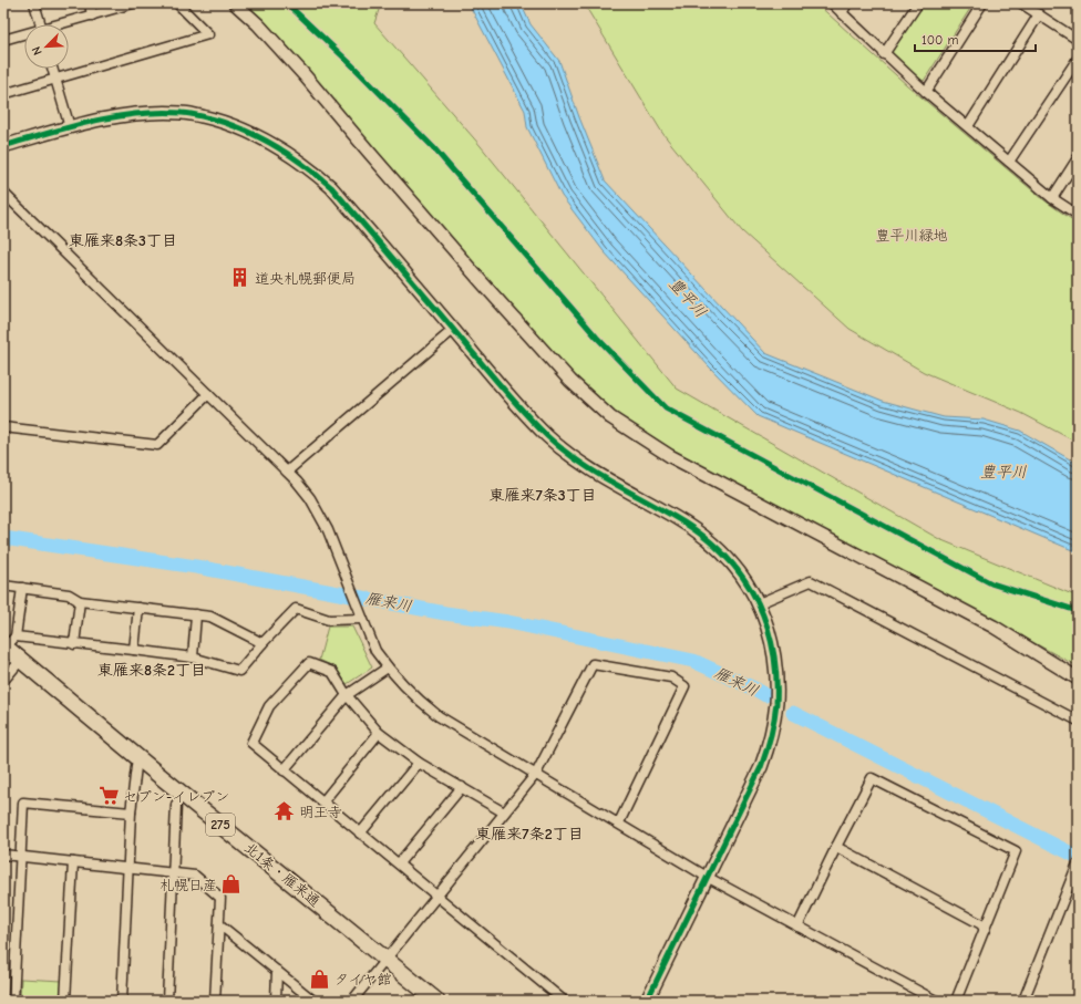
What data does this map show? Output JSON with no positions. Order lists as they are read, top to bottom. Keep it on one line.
{"streets":{"highway":["275","北1条・雁来通"]},"districts":["東雁来8条3丁目","東雁来7条3丁目","東雁来8条2丁目","東雁来7条2丁目"],"water":["豊平川","雁来川"],"parks":["豊平川緑地"],"places":{"building":["道央札幌郵便局"],"supermarket":["セブン-イレブン"],"temple":["明王寺"],"shop":["札幌日産","タイヤ館"]},"scale_bar":"100 m","north":"bottom left"}
